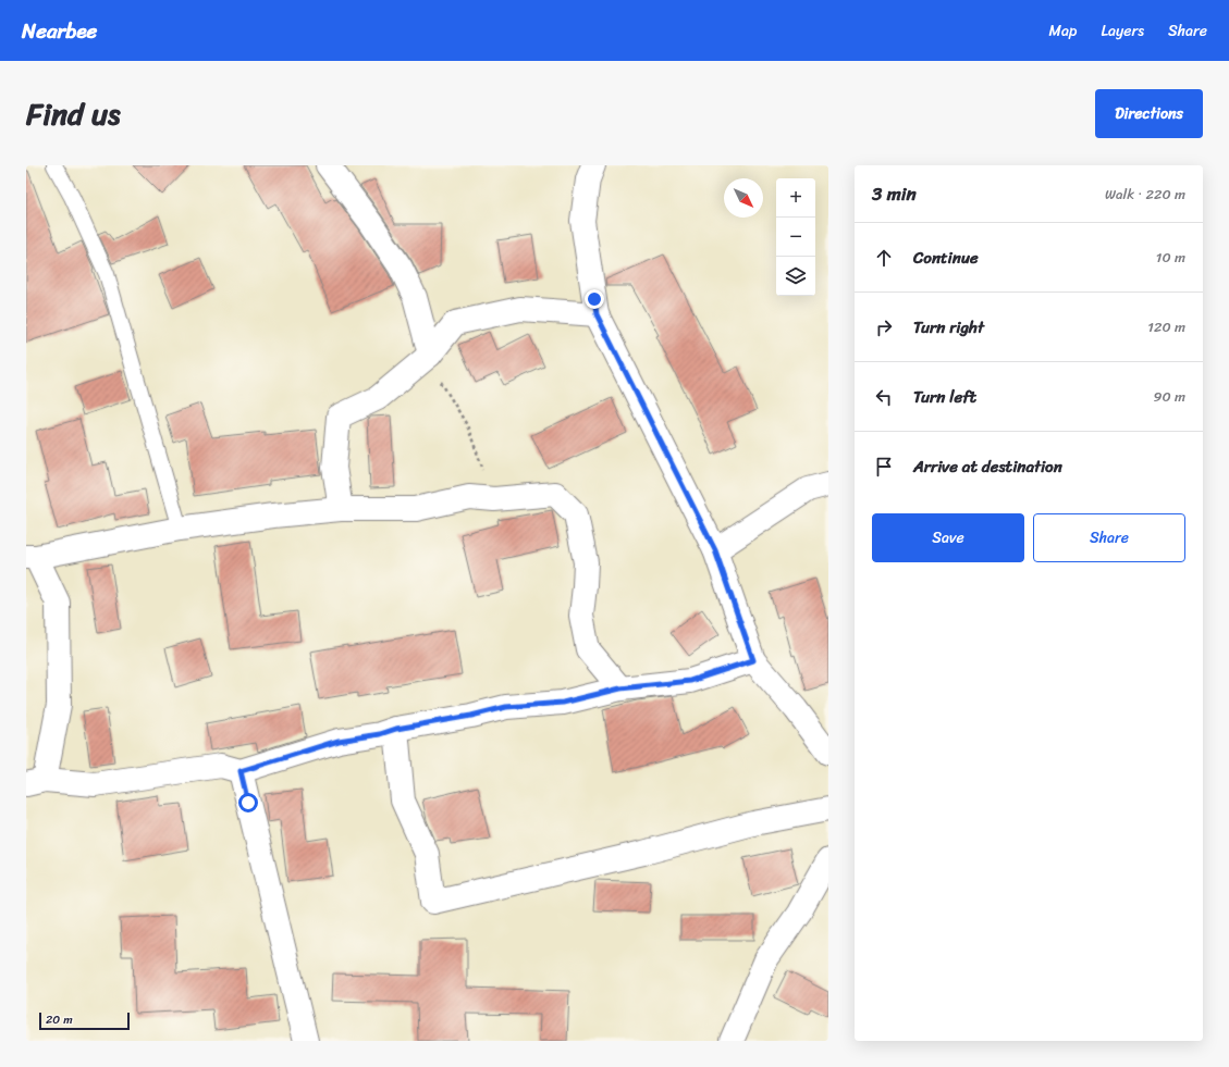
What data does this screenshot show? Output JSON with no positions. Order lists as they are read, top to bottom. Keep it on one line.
{"scale_bar":"20 m","north":"bottom right","page":{"header":"Nearbee","nav":["Map","Layers","Share"],"title":"Find us","buttons":["Directions",["Save","Share"]],"heading":["3 min","Walk · 220 m"],"map_buttons":["+","−"],"list":[["Continue","10 m"],["Turn right","120 m"],["Turn left","90 m"],"Arrive at destination"],"scale":"20 m"}}
